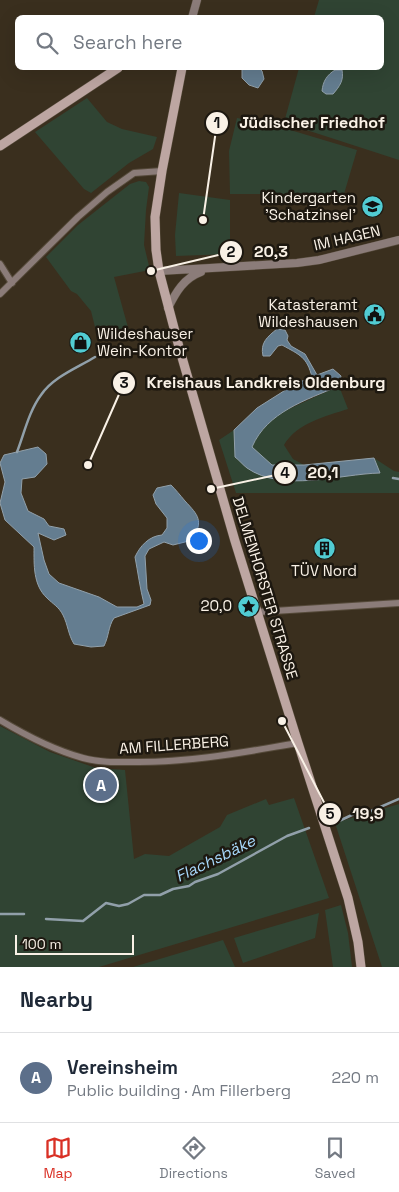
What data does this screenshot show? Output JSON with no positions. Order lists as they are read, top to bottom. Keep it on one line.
{"streets":{"main road":["DELMENHORSTER STRASSE"],"street":["IM HAGEN","AM FILLERBERG"]},"crossings":[["IM HAGEN","DELMENHORSTER STRASSE"],["DELMENHORSTER STRASSE","AM FILLERBERG"]],"water":["Flachsbäke"],"places":{"school or university":["Kindergarten 'Schatzinsel'"],"other":["Jüdischer Friedhof","20,3","Kreishaus Landkreis Oldenburg","20,1","19,9"],"public building":["Katasteramt Wildeshausen"],"shop":["Wildeshauser Wein-Kontor"],"building":["TÜV Nord"],"place":["20,0"]},"scale_bar":"100 m","page":{"search":"Search here","pins":"A","scale":"100 m","heading":"Nearby","list":[{"mark":"A","name":"Vereinsheim","note":"Public building · Am Fillerberg","value":"220 m"}],"nav":["Map","Directions","Saved"]}}
